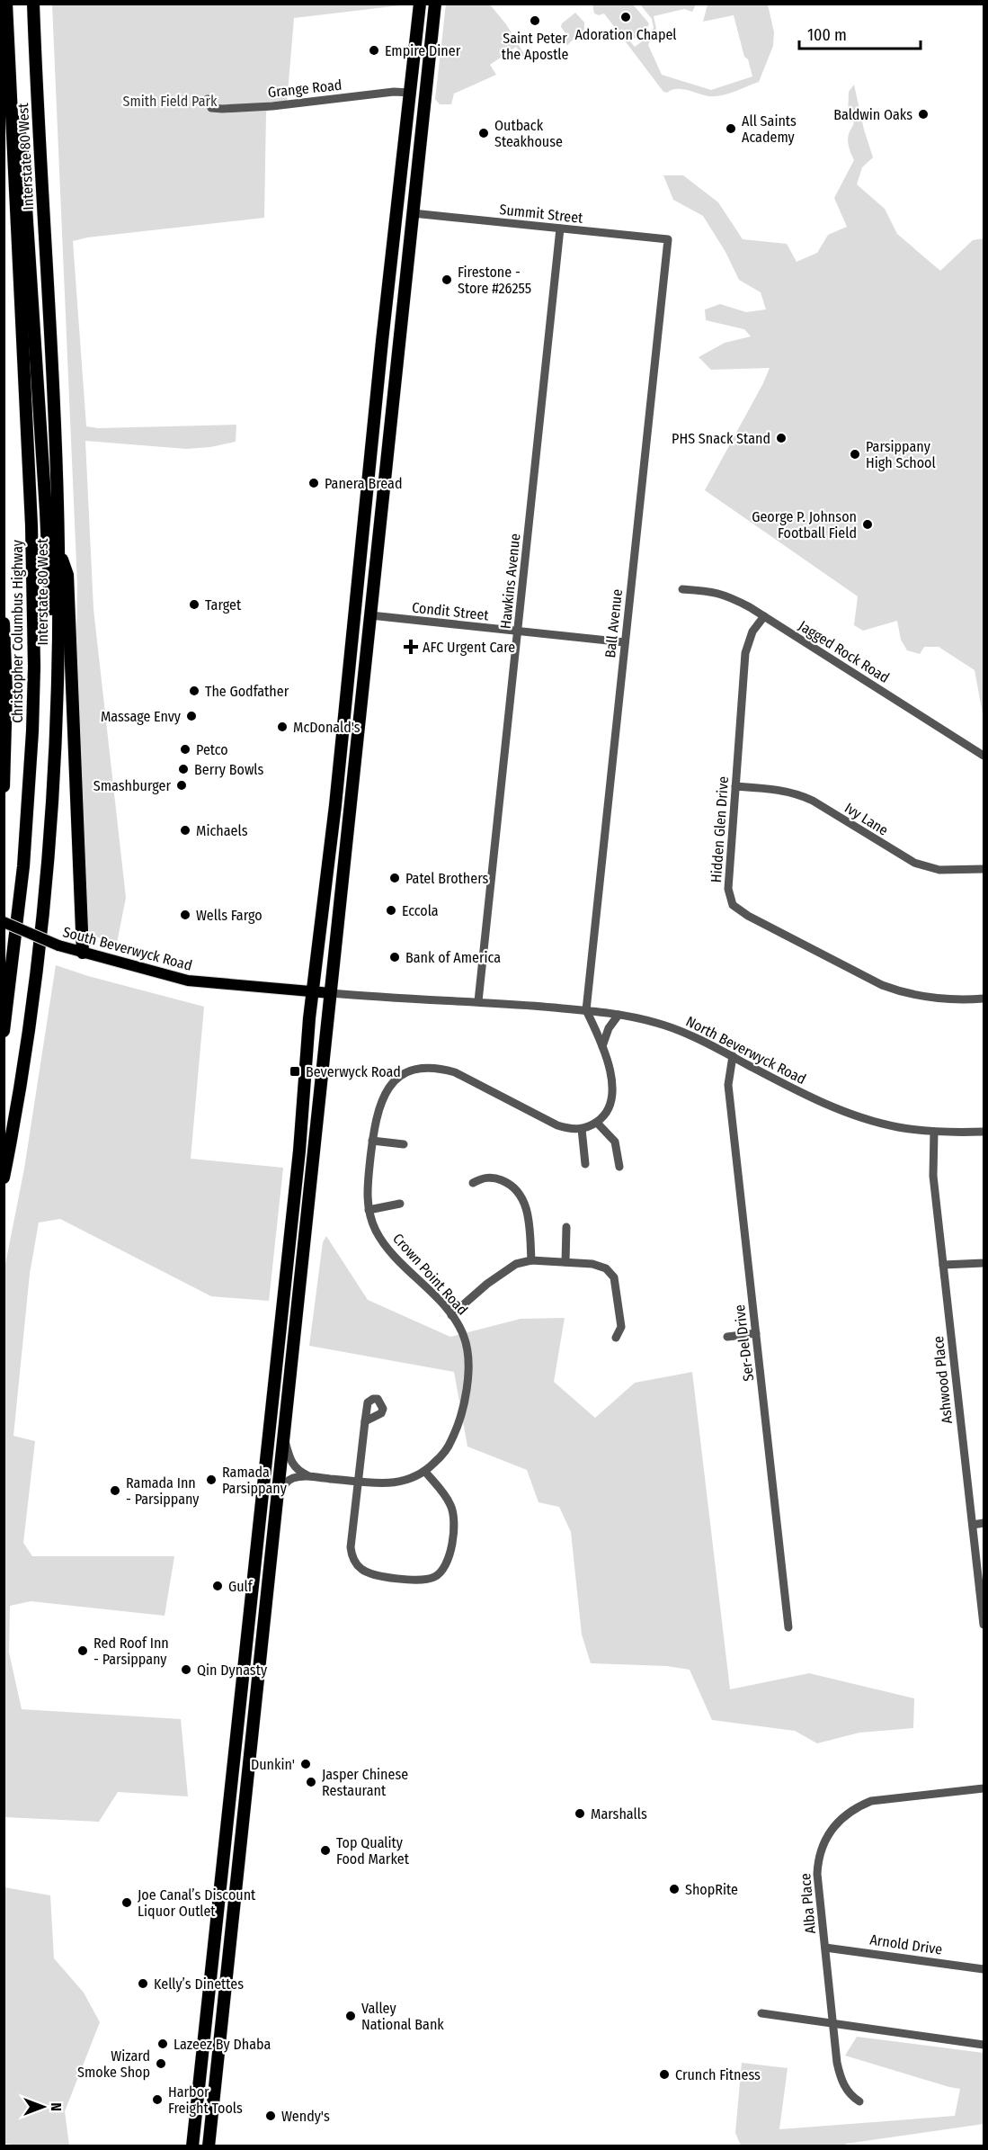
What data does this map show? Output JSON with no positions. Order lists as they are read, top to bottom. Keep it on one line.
{"streets":{"highway":["Interstate 80 West","Christopher Columbus Highway"],"main road":["South Beverwyck Road"],"street":["Grange Road","Summit Street","Hawkins Avenue","Condit Street","Ball Avenue","Jagged Rock Road","Ivy Lane","Hidden Glen Drive","North Beverwyck Road","Crown Point Road","Ser-Del Drive","Ashwood Place","Alba Place","Arnold Drive"]},"crossings":[["Summit Street","Hawkins Avenue"],["Summit Street","Ball Avenue"],["Hawkins Avenue","Condit Street"],["Hawkins Avenue","North Beverwyck Road"],["Condit Street","Ball Avenue"],["Ball Avenue","North Beverwyck Road"],["Jagged Rock Road","Hidden Glen Drive"],["Ivy Lane","Hidden Glen Drive"],["South Beverwyck Road","North Beverwyck Road"],["North Beverwyck Road","Ser-Del Drive"],["North Beverwyck Road","Ashwood Place"],["Alba Place","Arnold Drive"]],"parks":["Smith Field Park"],"places":{"other":["Adoration Chapel","Saint Peter the Apostle","Empire Diner","Baldwin Oaks","All Saints Academy","Outback Steakhouse","Firestone - Store #26255","PHS Snack Stand","Parsippany High School","Panera Bread","George P. Johnson Football Field","Target","The Godfather","Massage Envy","McDonald's","Petco","Berry Bowls","Smashburger","Michaels","Patel Brothers","Eccola","Wells Fargo","Bank of America","Ramada Parsippany","Ramada Inn - Parsippany","Gulf","Red Roof Inn - Parsippany","Qin Dynasty","Dunkin'","Jasper Chinese Restaurant","Marshalls","Top Quality Food Market","ShopRite","Joe Canal’s Discount Liquor Outlet","Kelly’s Dinettes","Valley National Bank","Lazeez By Dhaba","Wizard Smoke Shop","Crunch Fitness","Harbor Freight Tools","Wendy's"],"health":["AFC Urgent Care"],"transit":["Beverwyck Road"]},"scale_bar":"100 m","north":"right"}
